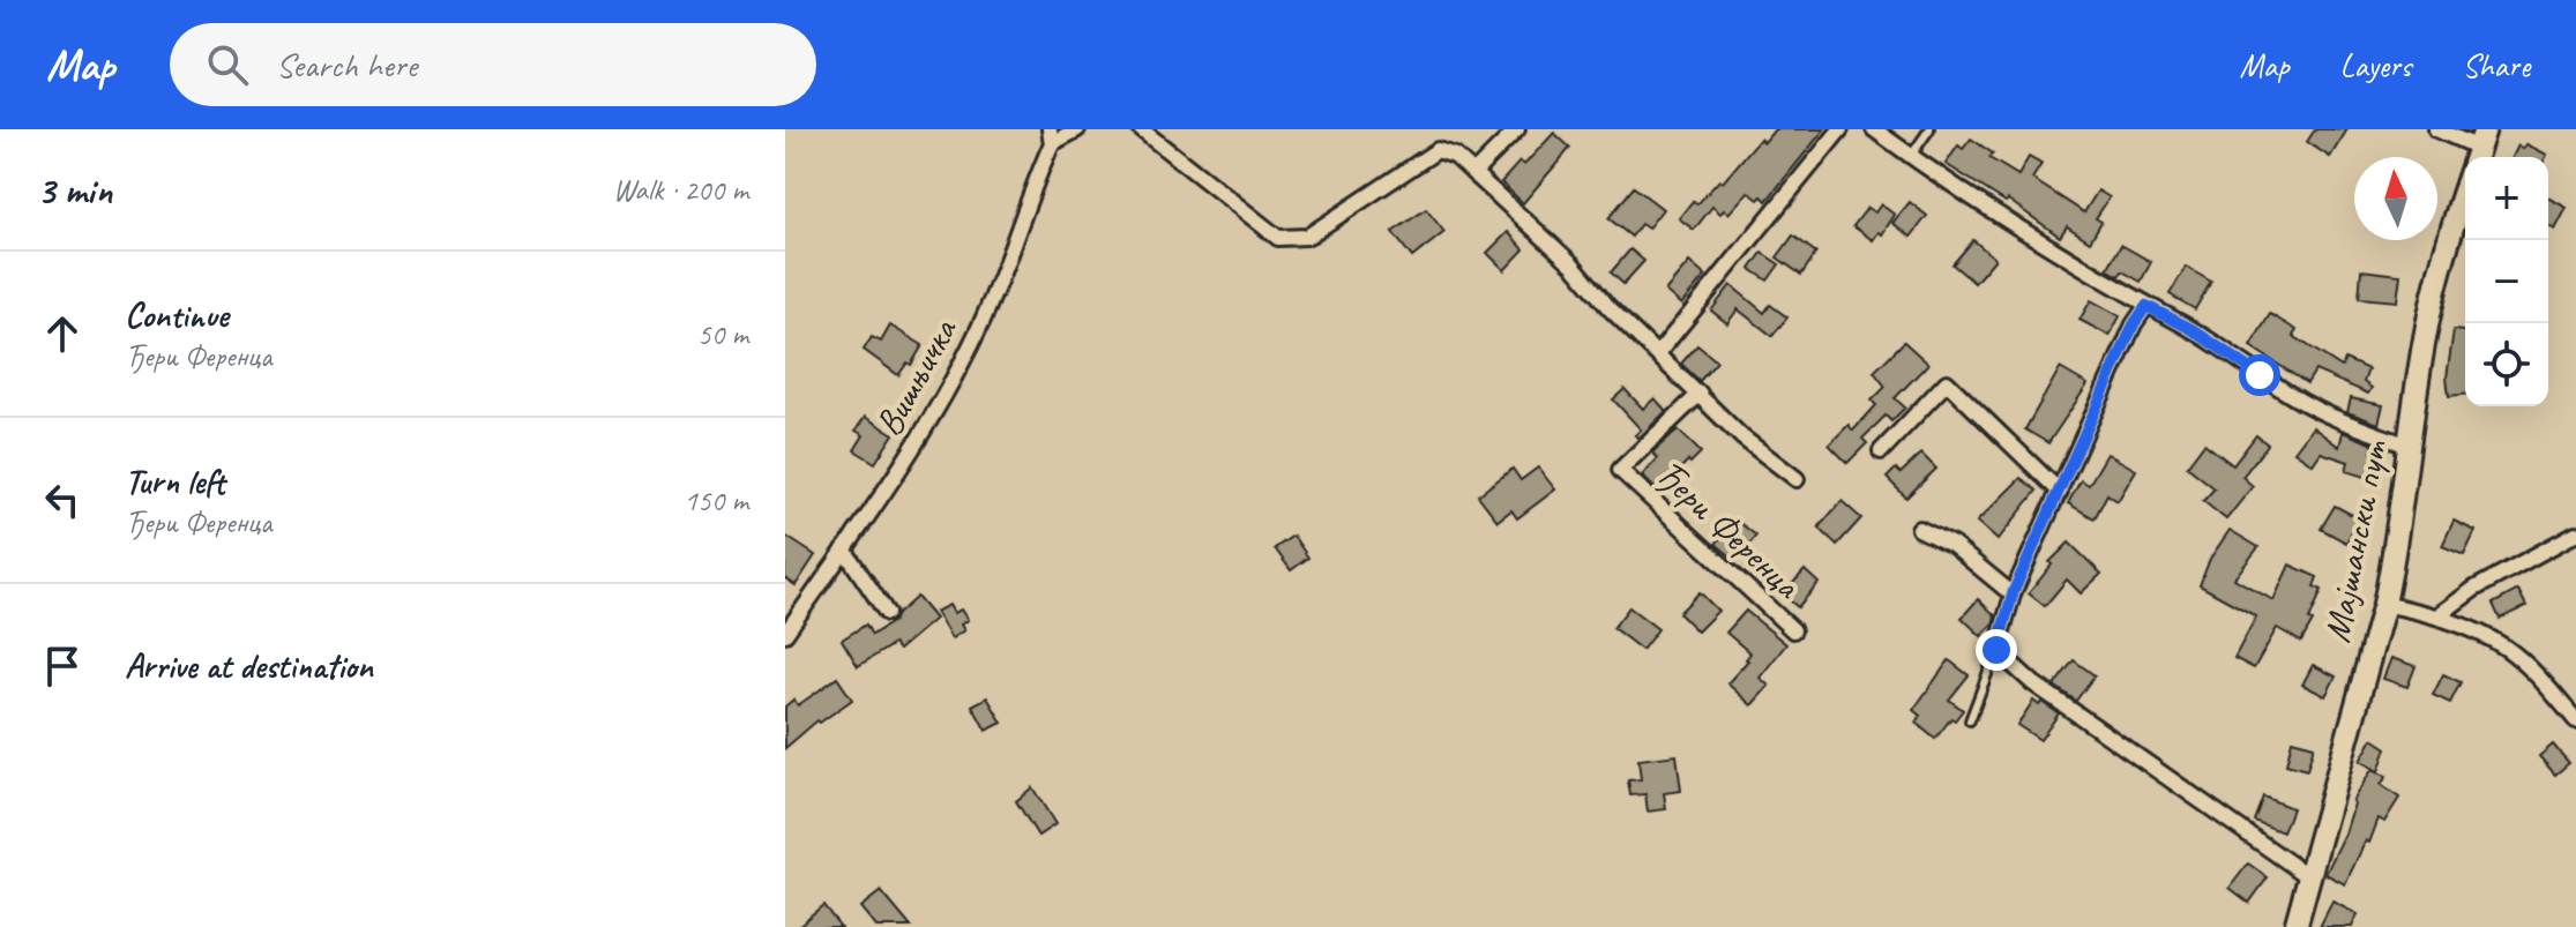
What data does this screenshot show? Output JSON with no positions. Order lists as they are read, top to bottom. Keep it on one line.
{"streets":{"street":["Вишњичка","Ђери Ференца","Мајшански пут"]},"north":"top","page":{"header":"Map","search":"Search here","nav":["Map","Layers","Share"],"heading":["3 min","Walk · 200 m"],"map_buttons":["+","−"],"list":[["Continue","Ђери Ференца","50 m"],["Turn left","Ђери Ференца","150 m"],"Arrive at destination"]}}
